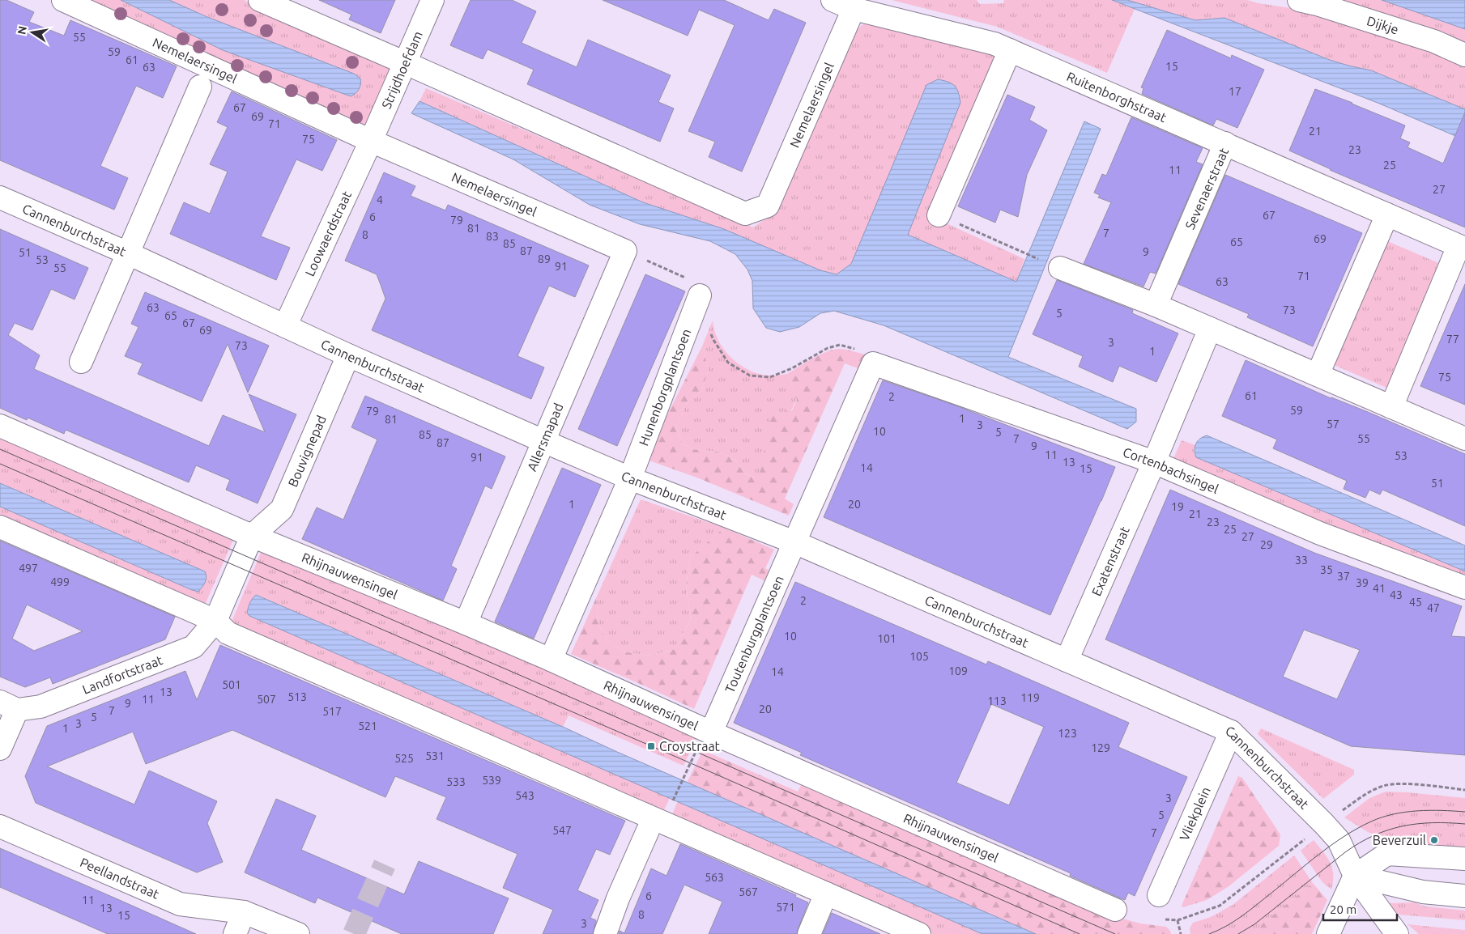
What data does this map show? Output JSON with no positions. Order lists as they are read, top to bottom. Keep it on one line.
{"streets":{"street":["Dijkje","Nemelaersingel","Strijdhoefdam","Ruitenborghstraat","Sevenaerstraat","Cannenburchstraat","Loowaerdstraat","Hunenborgplantsoen","Allersmapad","Bouvignepad","Cortenbachsingel","Exatenstraat","Rhijnauwensingel","Toutenburgplantsoen","Landfortstraat","Vliekplein","Peellandstraat"]},"crossings":[["Nemelaersingel","Strijdhoefdam"],["Nemelaersingel","Ruitenborghstraat"],["Nemelaersingel","Loowaerdstraat"],["Nemelaersingel","Allersmapad"],["Strijdhoefdam","Loowaerdstraat"],["Ruitenborghstraat","Sevenaerstraat"],["Cannenburchstraat","Loowaerdstraat"],["Cannenburchstraat","Hunenborgplantsoen"],["Cannenburchstraat","Allersmapad"],["Cannenburchstraat","Bouvignepad"],["Cannenburchstraat","Exatenstraat"],["Cannenburchstraat","Toutenburgplantsoen"],["Cannenburchstraat","Vliekplein"],["Allersmapad","Rhijnauwensingel"],["Bouvignepad","Rhijnauwensingel"],["Cortenbachsingel","Exatenstraat"]],"places":{"transit":["Croystraat"],"other":["Beverzuil"]},"house_numbers":["55","59","61","15","63","17","67","69","71","21","75","23","25","11","27","4","67","6","79","81","7","8","83","69","65","85","87","9","51","89","53","91","55","71","63","63","73","5","65","67","69","77","3","73","1","75","61","2","59","79","1","81","57","3","10","5","85","7","55","87","9","11","53","91","13","14","15","51","1","20","19","21","23","25","27","29","33","497","35","37","499","39","41","43","2","45","47","10","101","105","109","14","501","13","513","119","11","507","113","9","20","7","517","5","3","521","1","123","129","531","525","539","533","543","3","5","547","7","563","567","6","11","571","13","8","15","3"],"scale_bar":"20 m","north":"left"}
